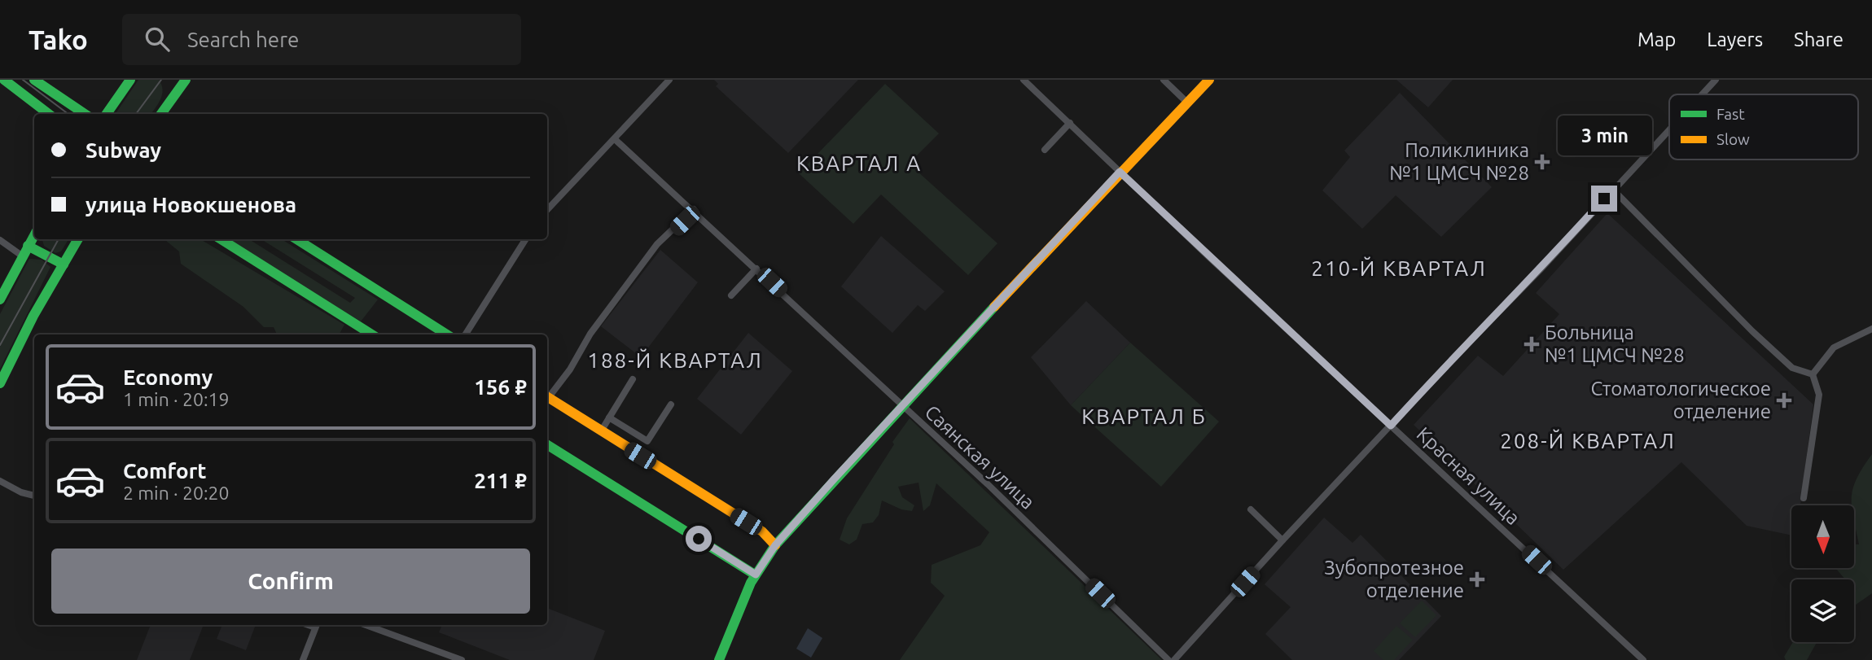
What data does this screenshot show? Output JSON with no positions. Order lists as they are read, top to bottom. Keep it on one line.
{"streets":{"street":["Саянская улица","Красная улица"]},"districts":["КВАРТАЛ А","210-Й КВАРТАЛ","188-Й КВАРТАЛ","КВАРТАЛ Б","208-Й КВАРТАЛ"],"places":{"health":["Поликлиника №1 ЦМСЧ №28","Больница №1 ЦМСЧ №28","Стоматологическое отделение","Зубопротезное отделение"]},"legend":["Fast","Slow"],"north":"bottom","page":{"header":"Tako","search":"Search here","nav":["Map","Layers","Share"],"banner":["Subway","улица Новокшенова"],"bubble":"3 min","list":[{"name":"Economy","note":"1 min · 20:19","value":"156 ₽"},{"name":"Comfort","note":"2 min · 20:20","value":"211 ₽"}],"buttons":"Confirm"}}
